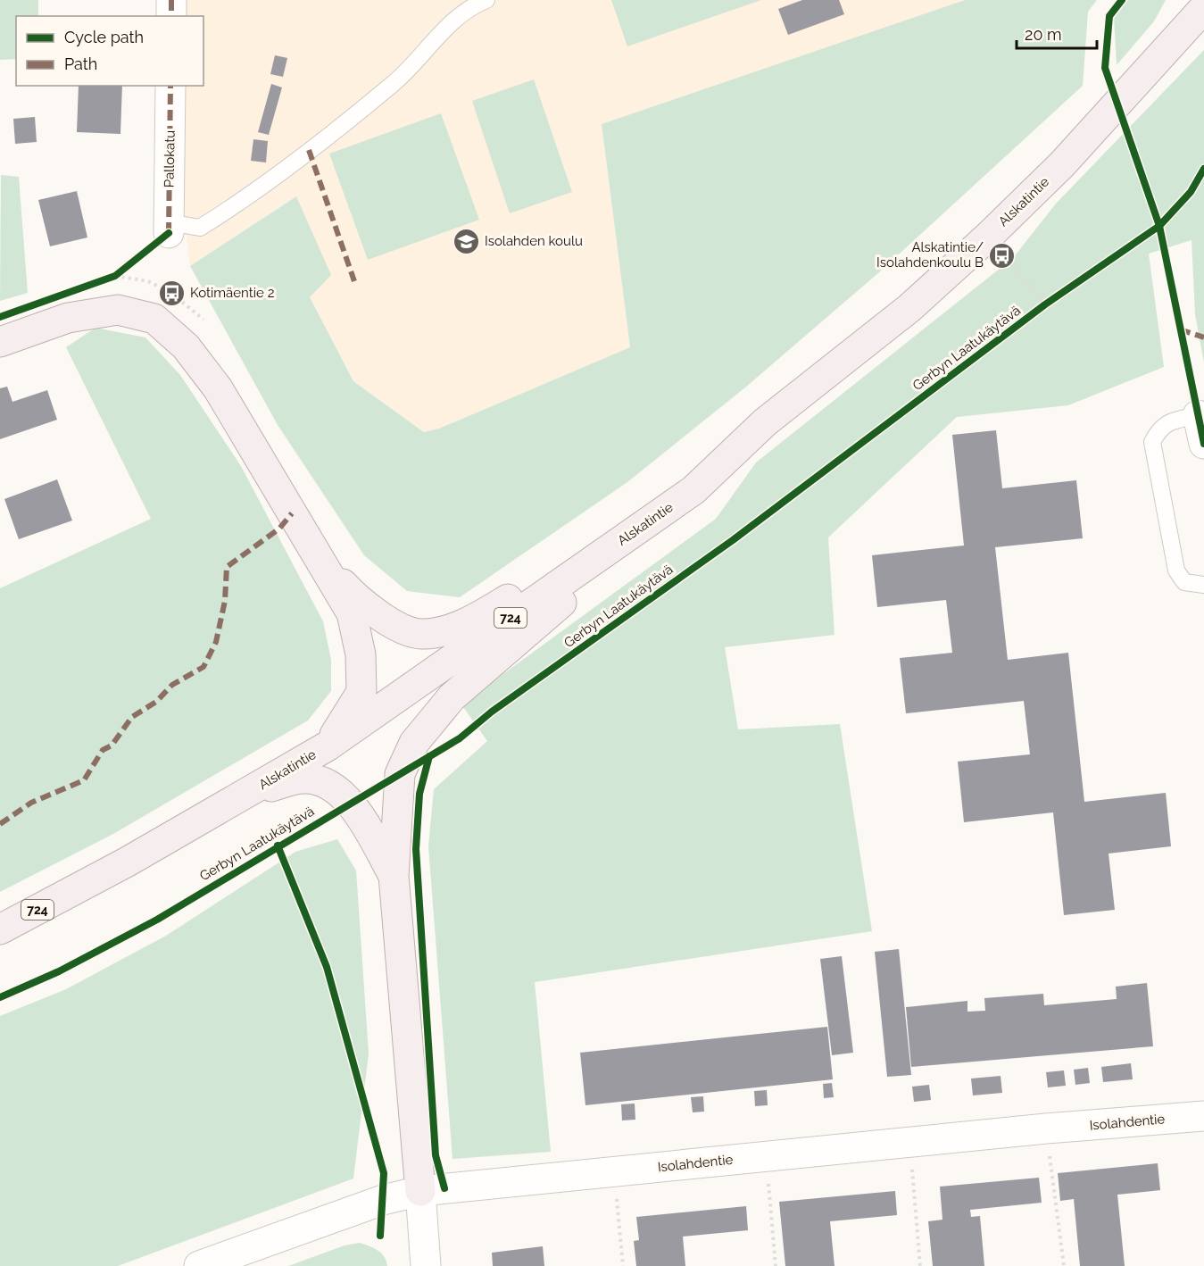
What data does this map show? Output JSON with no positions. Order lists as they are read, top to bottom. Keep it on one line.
{"streets":{"main road":["Alskatintie","724"],"street":["Pallokatu","Isolahdentie"],"cycle path":["Gerbyn Laatukäytävä"]},"places":{"school or university":["Isolahden koulu"],"bus stop":["Alskatintie/ Isolahdenkoulu B","Kotimäentie 2"]},"legend":["Cycle path","Path"],"scale_bar":"20 m"}
